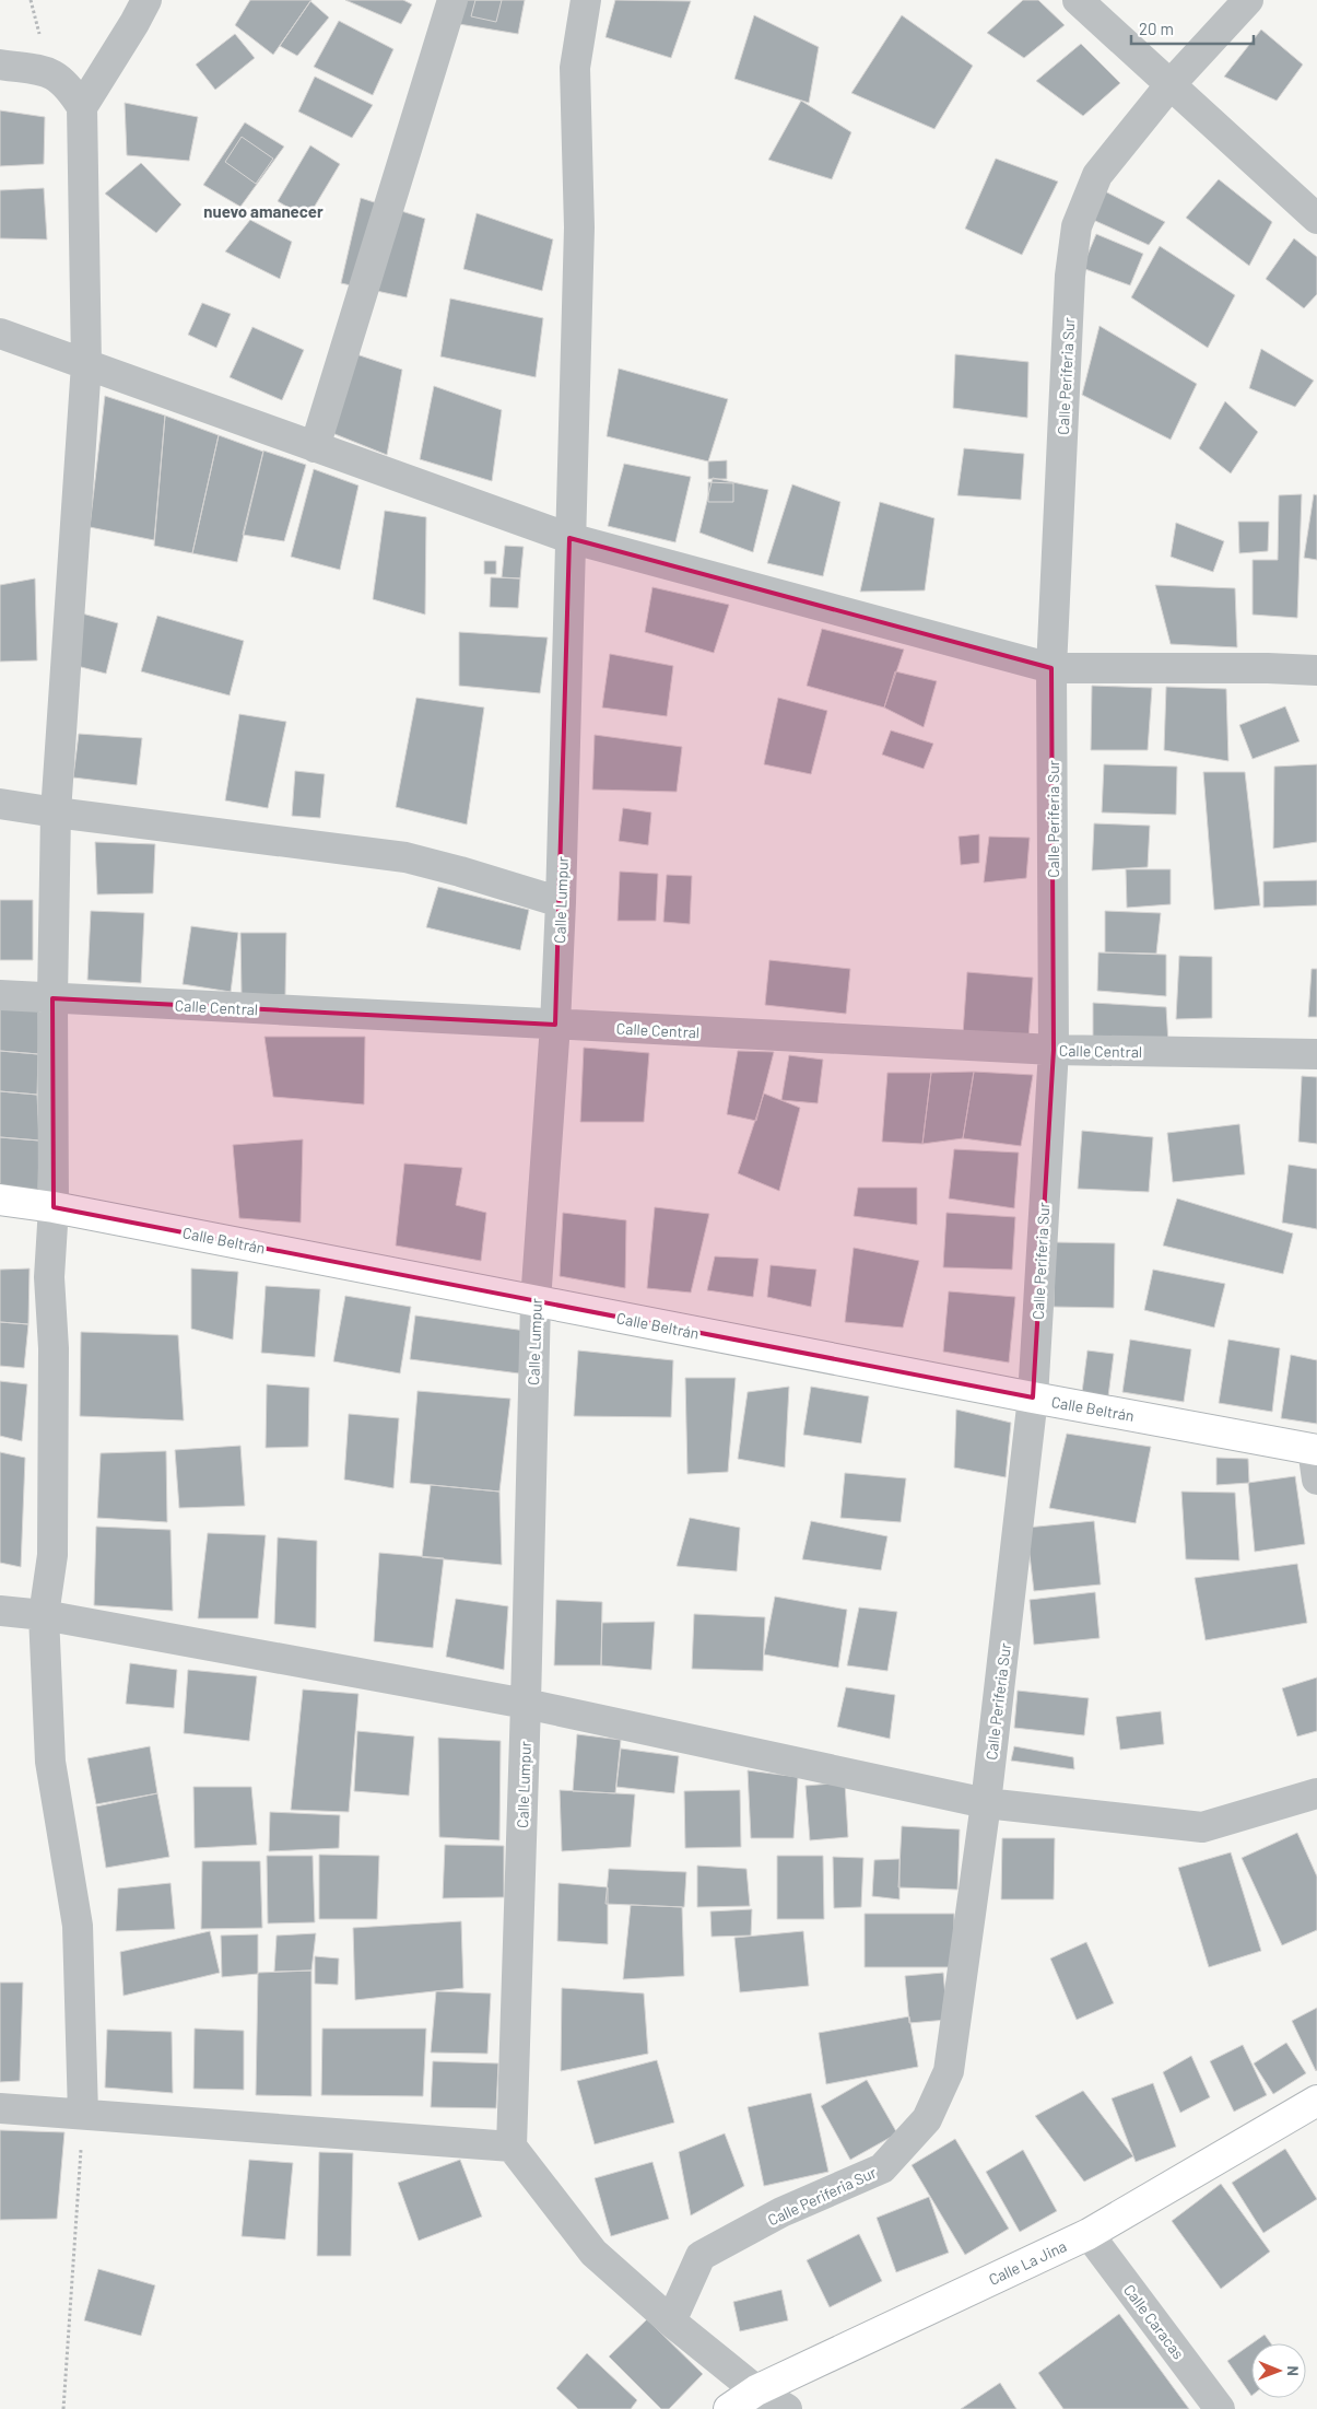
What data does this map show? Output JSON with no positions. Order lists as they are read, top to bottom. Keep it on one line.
{"streets":{"main road":["Calle Beltrán","Calle La Jina"],"street":["Calle Periferia Sur","Calle Lumpur","Calle Central","Calle Caracas"]},"crossings":[["Calle Periferia Sur","Calle Central"],["Calle Periferia Sur","Calle Beltrán"],["Calle Lumpur","Calle Central"],["Calle Lumpur","Calle Beltrán"],["Calle La Jina","Calle Caracas"]],"districts":["nuevo amanecer"],"scale_bar":"20 m","north":"right"}
